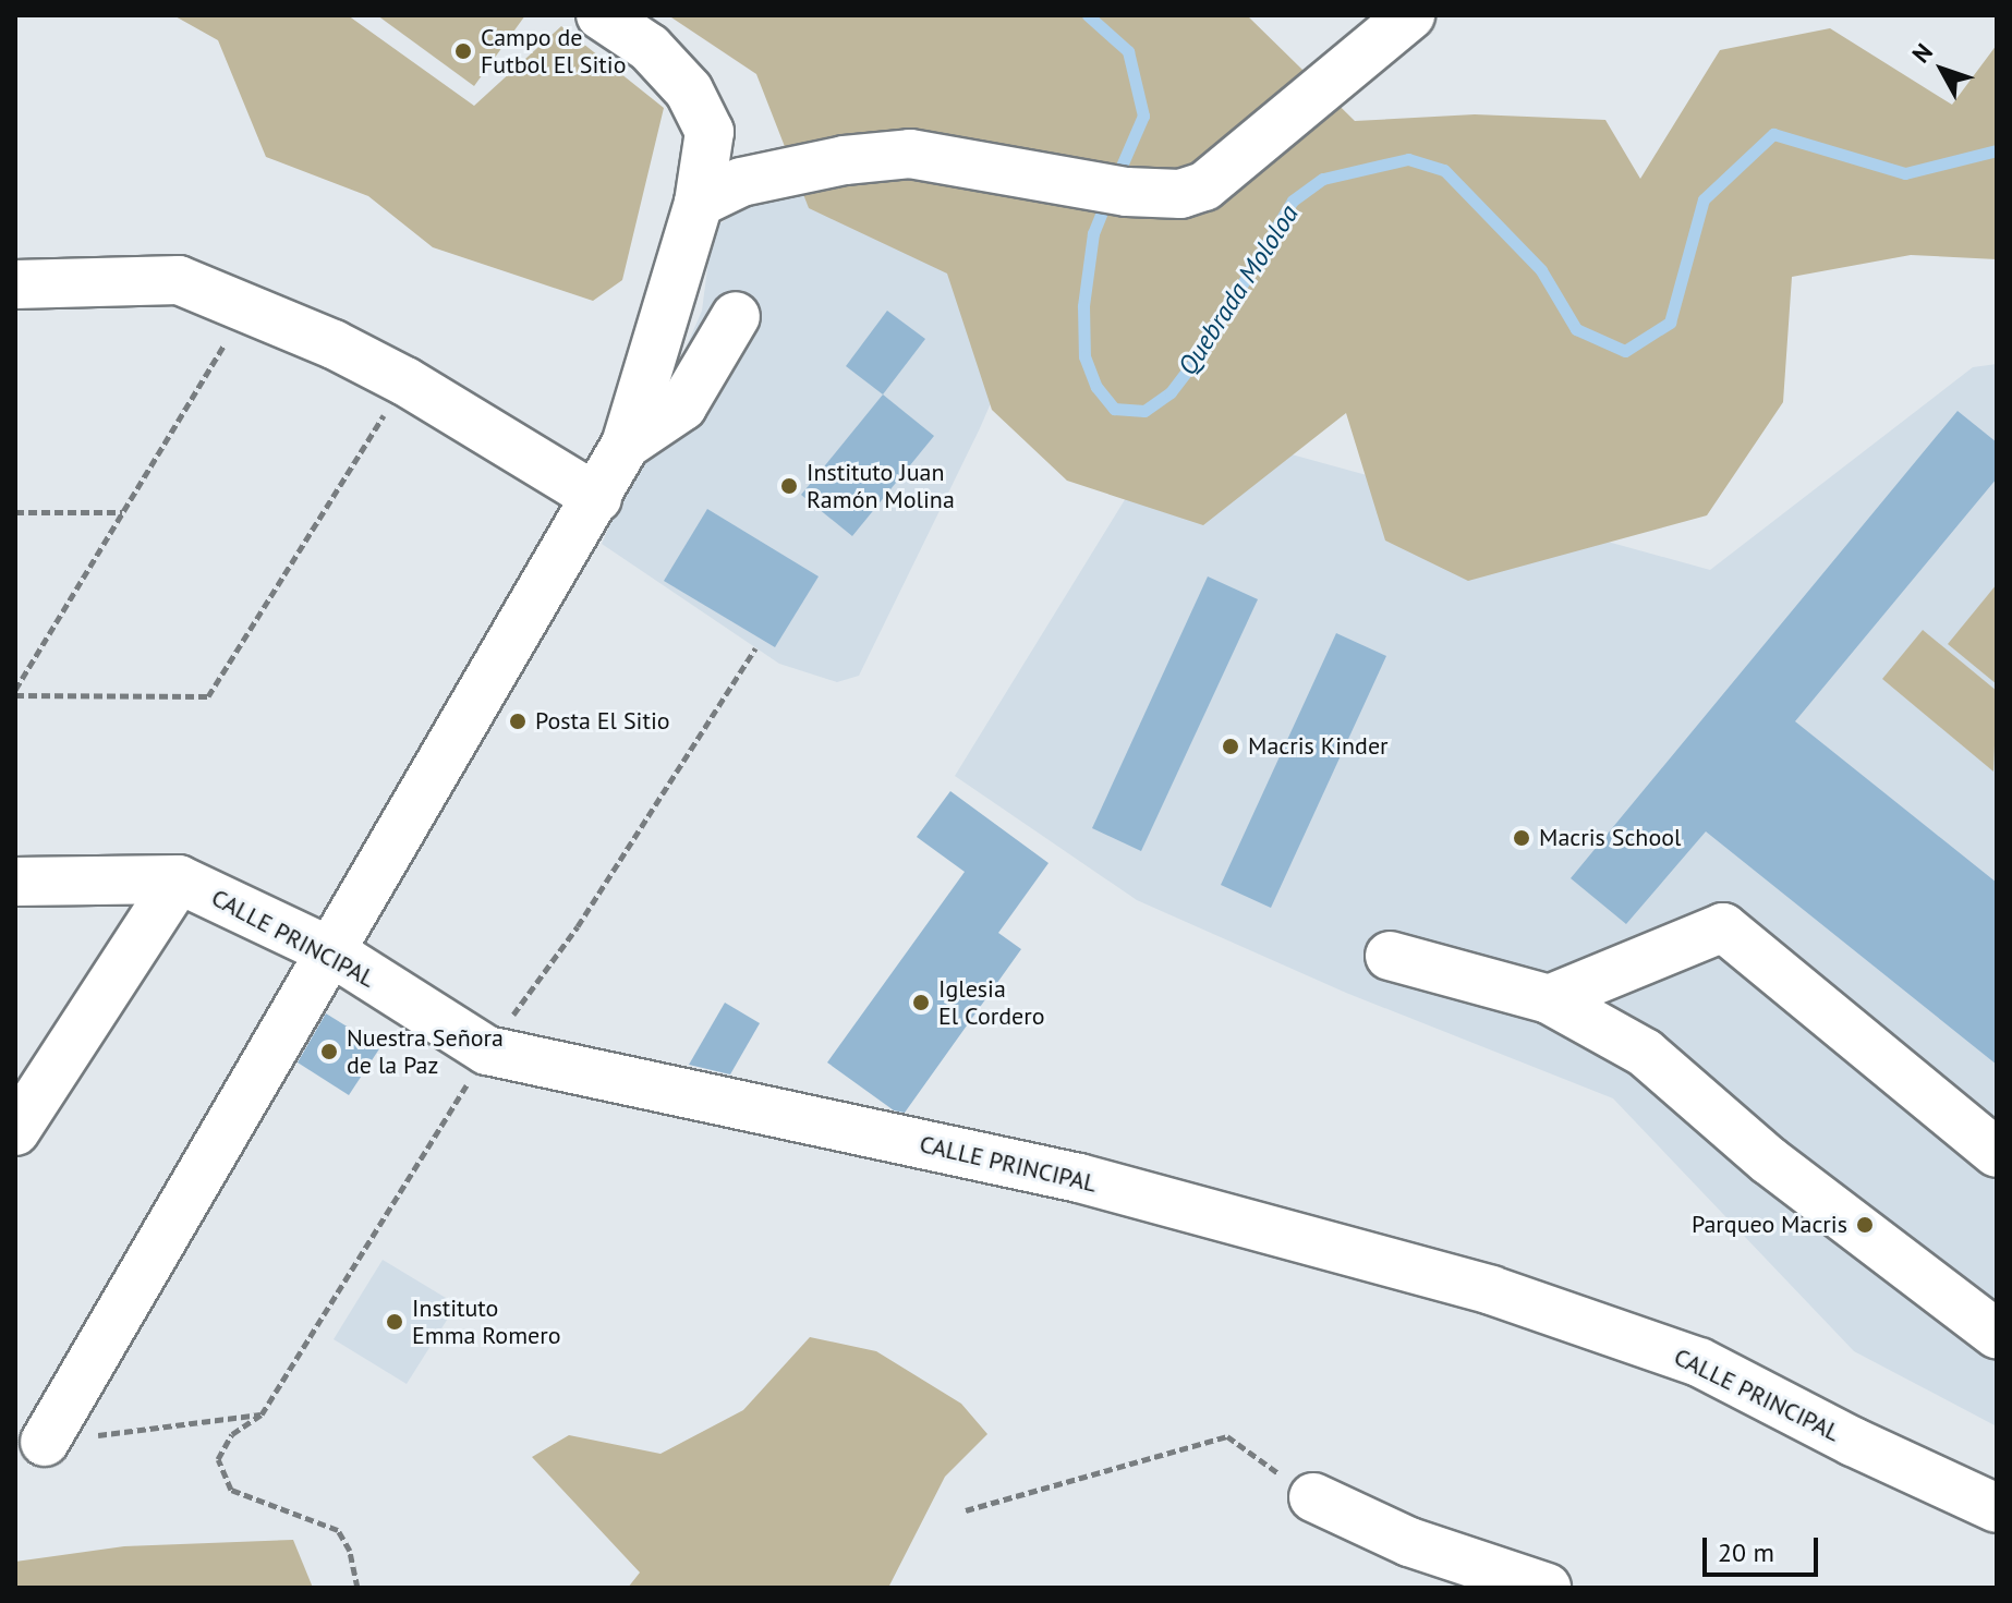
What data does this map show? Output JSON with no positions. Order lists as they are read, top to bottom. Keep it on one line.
{"streets":{"street":["CALLE PRINCIPAL"]},"water":["Quebrada Mololoa"],"places":["Campo de Futbol El Sitio","Instituto Juan Ramón Molina","Posta El Sitio","Macris Kinder","Macris School","Iglesia El Cordero","Nuestra Señora de la Paz","Parqueo Macris","Instituto Emma Romero"],"scale_bar":"20 m","north":"top left"}
